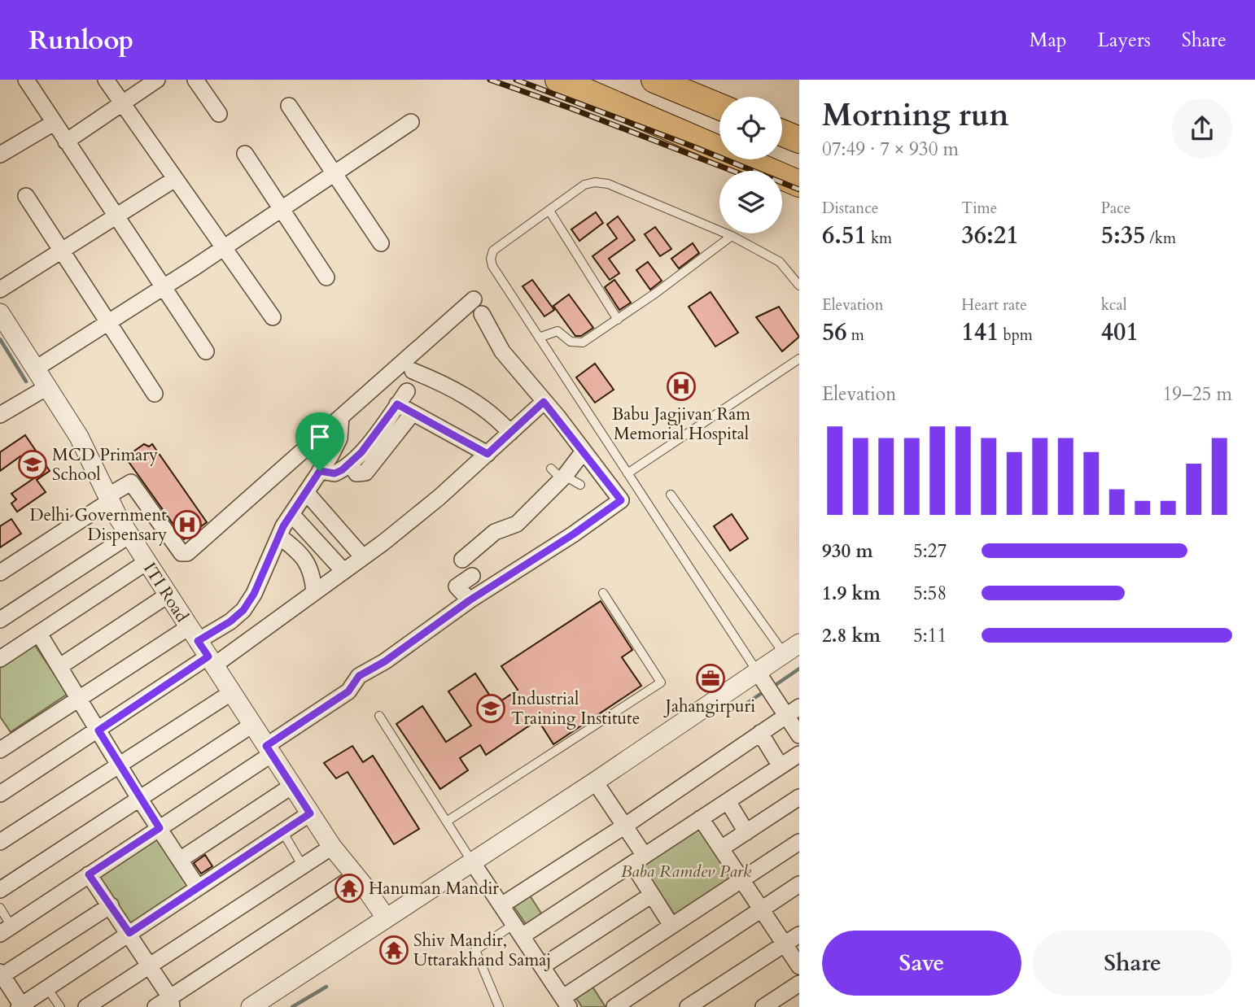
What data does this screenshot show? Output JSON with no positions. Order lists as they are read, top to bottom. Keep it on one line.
{"streets":{"street":["ITI Road"]},"parks":["Baba Ramdev Park"],"places":{"hospital":["Babu Jagjivan Ram Memorial Hospital","Delhi Government Dispensary"],"school or university":["MCD Primary School","Industrial Training Institute"],"office":["Jahangirpuri"],"temple":["Hanuman Mandir","Shiv Mandir, Uttarakhand Samaj"]},"page":{"header":"Runloop","nav":["Map","Layers","Share"],"heading":["Morning run","07:49 · 7 × 930 m"],"stats":[["Distance","6.51 km"],["Time","36:21"],["Pace","5:35 /km"],["Elevation","56 m"],["Heart rate","141 bpm"],["kcal","401"]],"chart":["Elevation","19–25 m"],"list":[{"name":"930 m","note":"5:27"},{"name":"1.9 km","note":"5:58"},{"name":"2.8 km","note":"5:11"}],"buttons":["Save","Share"]}}
